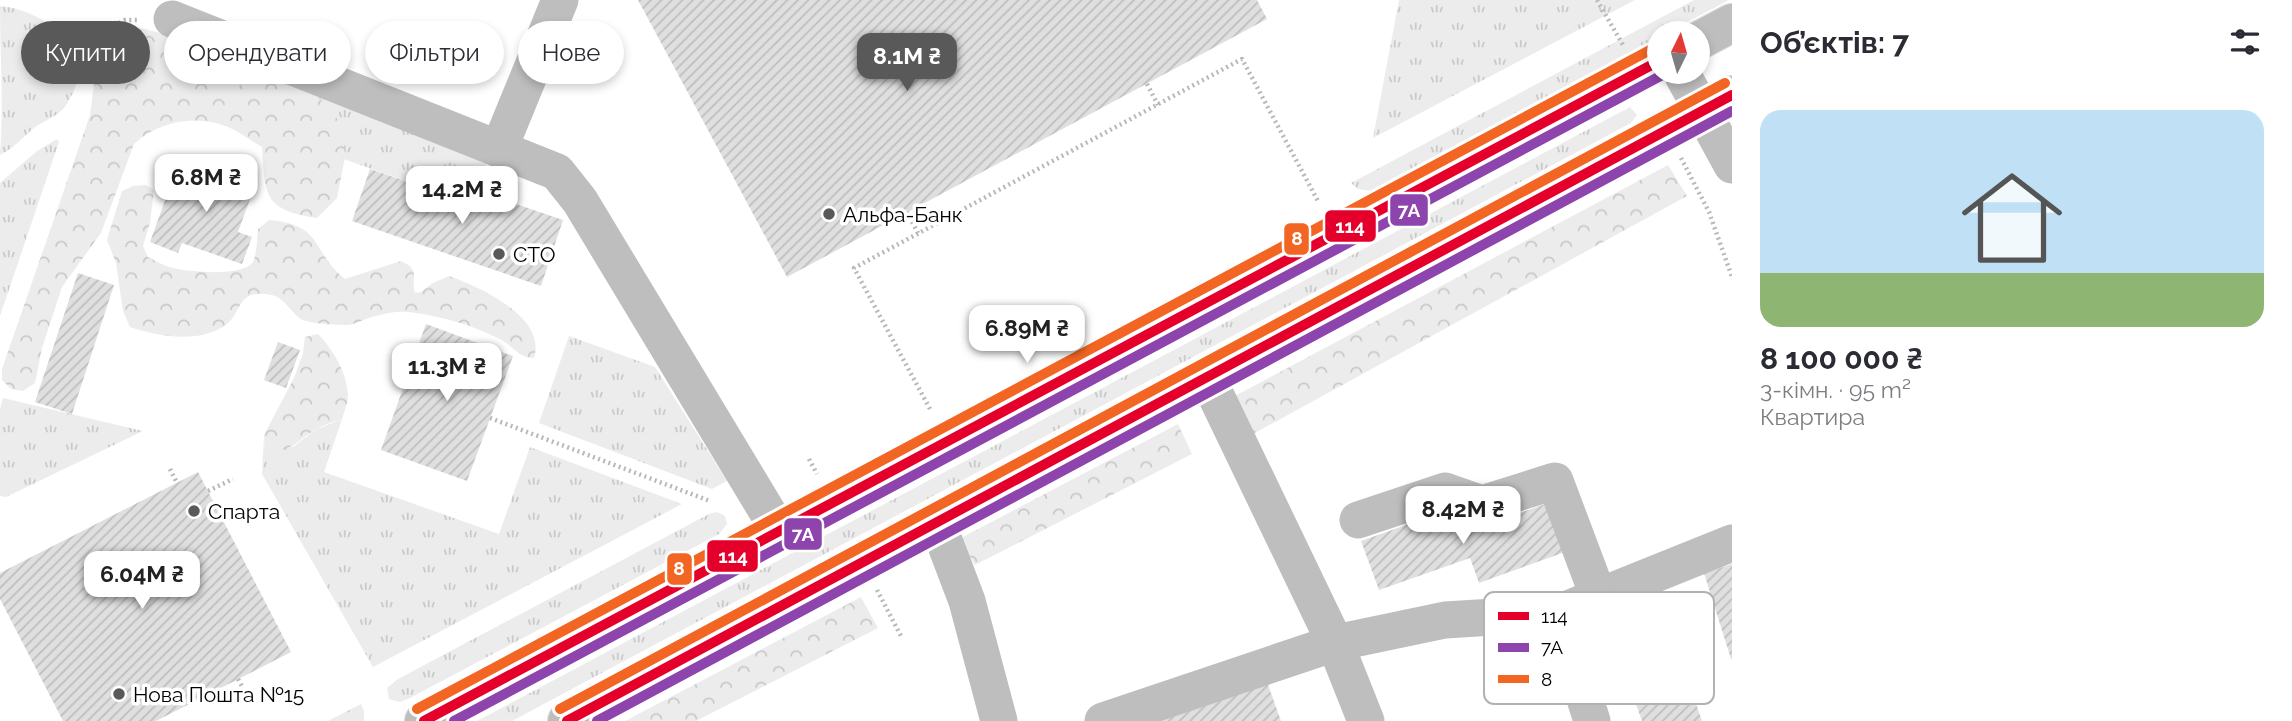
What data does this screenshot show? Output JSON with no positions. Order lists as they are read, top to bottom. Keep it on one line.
{"places":["Альфа-Банк","СТО","Спарта","Нова Пошта №15"],"lines":["transit line 8","transit line 114","transit line 7А"],"legend":["114","7А","8"],"north":"top","page":{"heading":"Об’єктів: 7","chip":["Купити","Орендувати","Фільтри","Нове"],"price":["8.1M ₴","6.8M ₴","14.2M ₴","6.89M ₴","11.3M ₴","8.42M ₴","6.04M ₴"],"list":[{"name":"8 100 000 ₴","note":"3-кімн. · 95 m² · Квартира"}]}}
